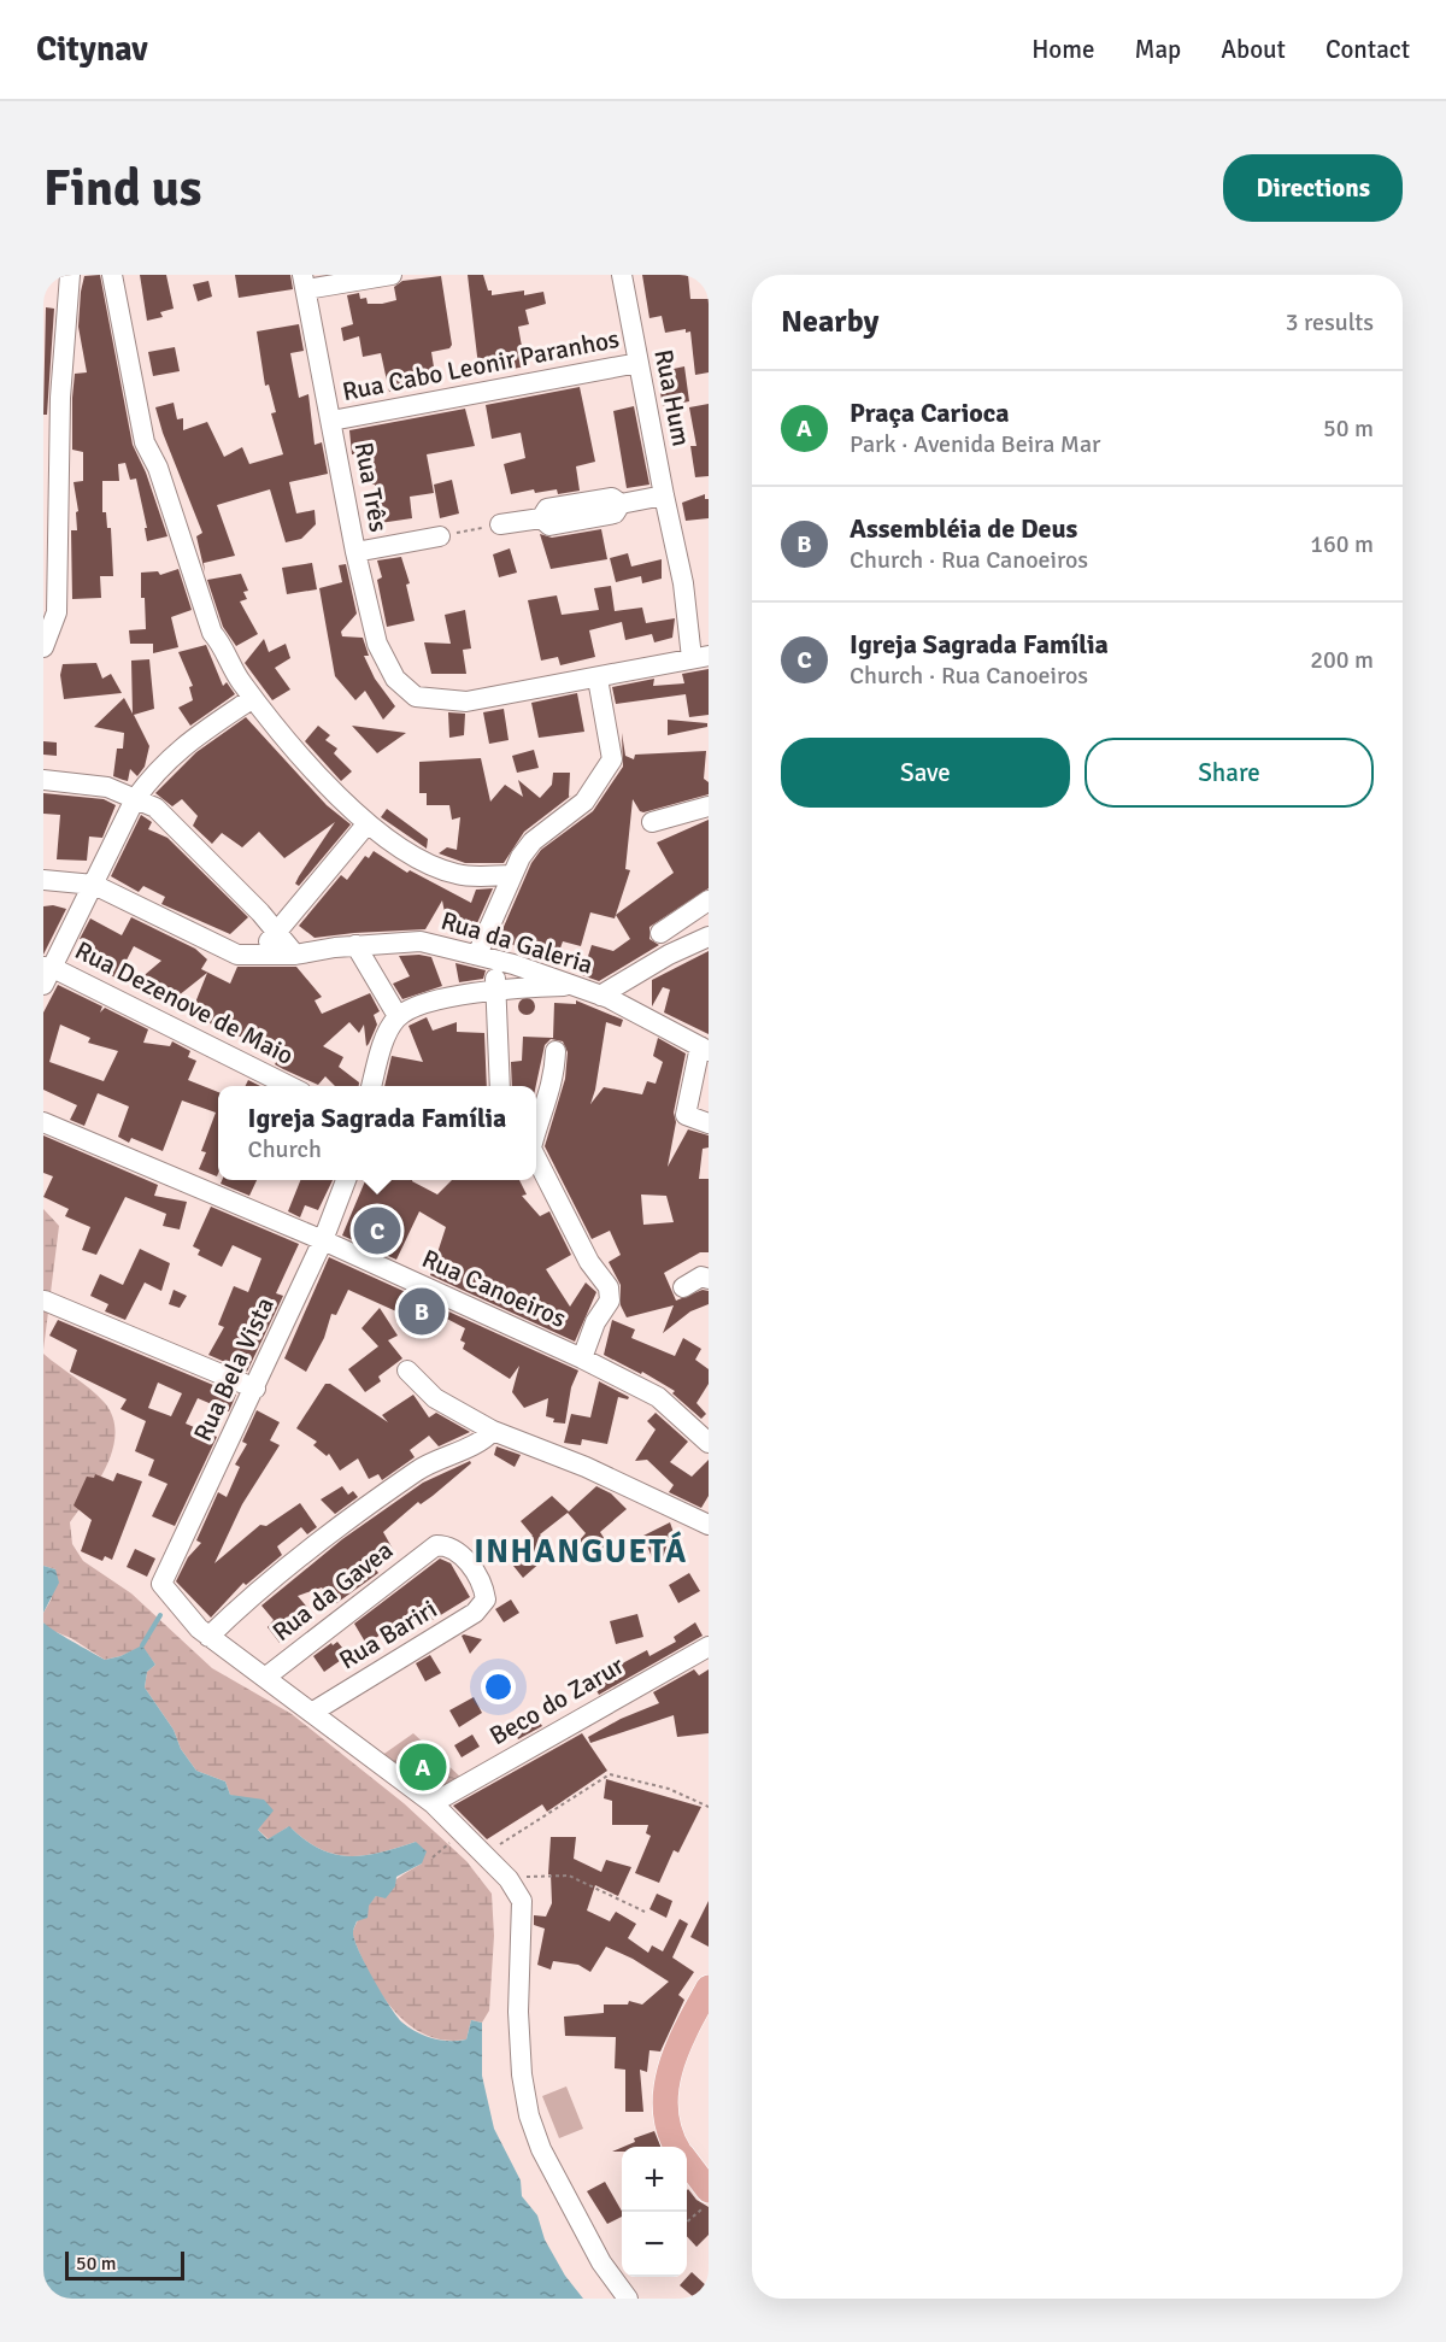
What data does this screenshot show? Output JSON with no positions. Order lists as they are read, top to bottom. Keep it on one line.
{"streets":{"street":["Rua Cabo Leonir Paranhos","Rua Hum","Rua Três","Rua da Galeria","Rua Dezenove de Maio","Rua Canoeiros","Rua Bela Vista","Rua da Gavea","Rua Bariri","Beco do Zarur"]},"crossings":[["Rua Cabo Leonir Paranhos","Rua Hum"],["Rua Cabo Leonir Paranhos","Rua Três"],["Rua Canoeiros","Rua Bela Vista"],["Rua da Gavea","Rua Bariri"]],"districts":["INHANGUETÁ"],"scale_bar":"50 m","page":{"header":"Citynav","nav":["Home","Map","About","Contact"],"buttons":["Directions",["Save","Share"]],"title":"Find us","heading":["Nearby","3 results"],"list":[{"mark":"A","name":"Praça Carioca","note":"Park · Avenida Beira Mar","value":"50 m"},{"mark":"B","name":"Assembléia de Deus","note":"Church · Rua Canoeiros","value":"160 m"},{"mark":"C","name":"Igreja Sagrada Família","note":"Church · Rua Canoeiros","value":"200 m"}],"popup":["Igreja Sagrada Família","Church"],"pins":["C","B","A"],"map_buttons":["+","−"],"scale":"50 m"}}
